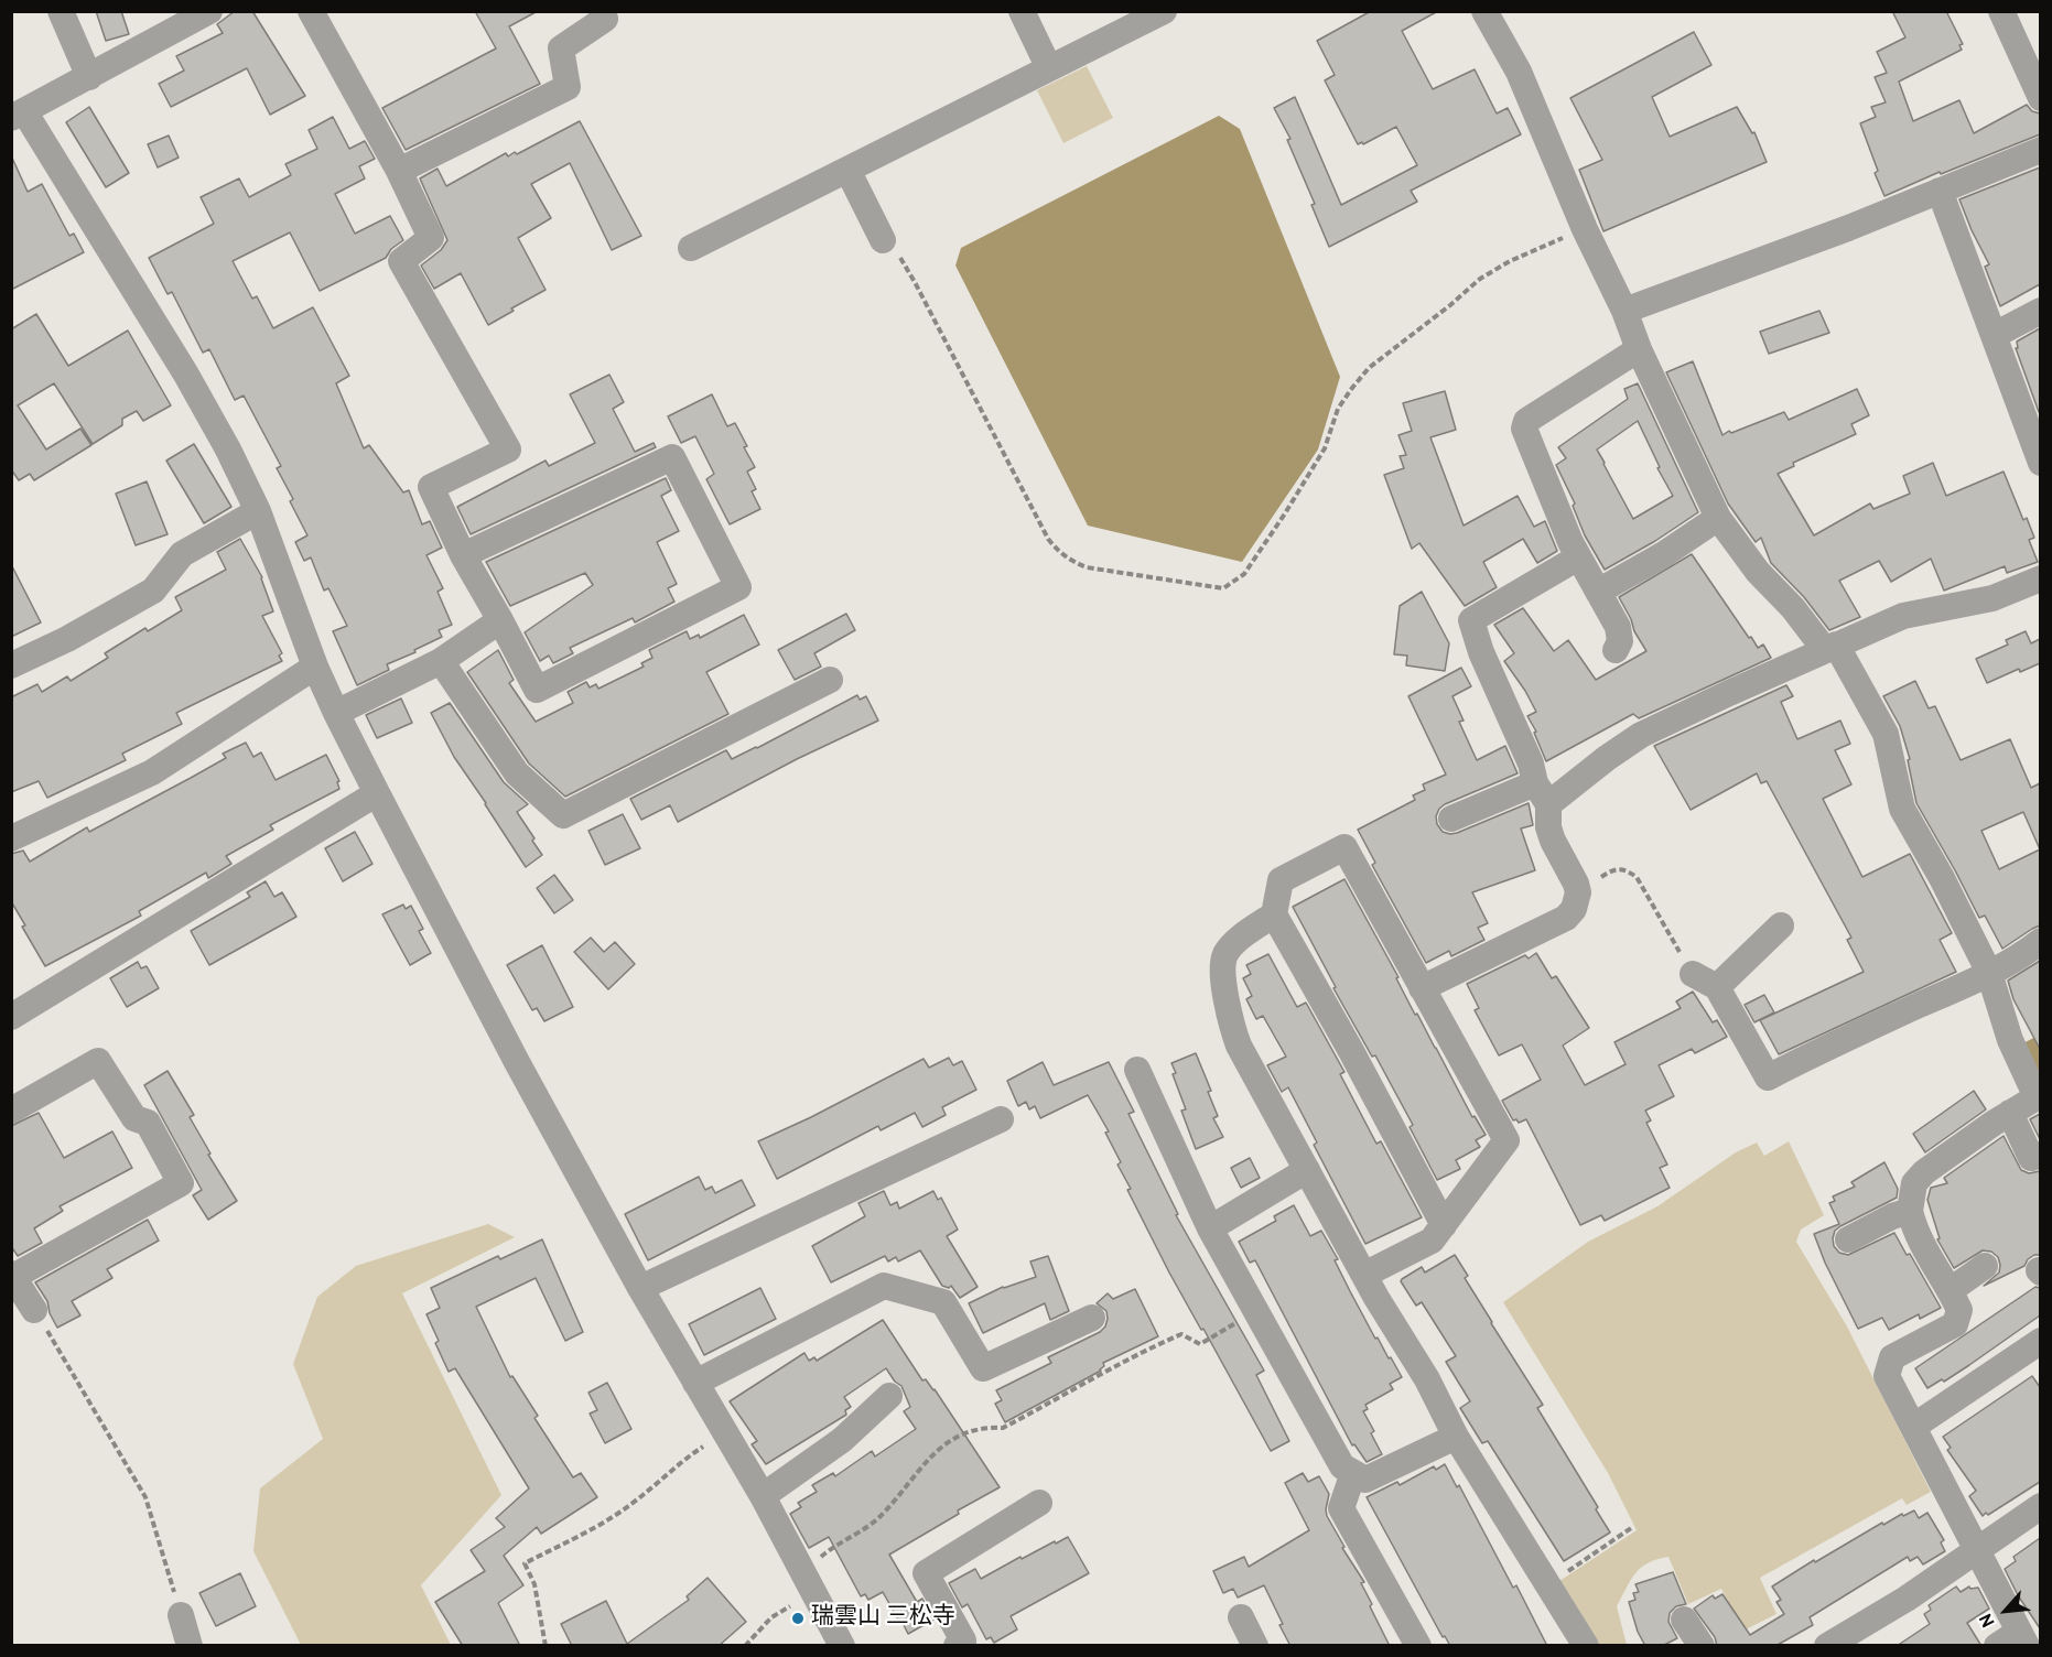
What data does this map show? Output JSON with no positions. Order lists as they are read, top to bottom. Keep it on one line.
{"places":["瑞雲山 三松寺"],"north":"bottom left"}
